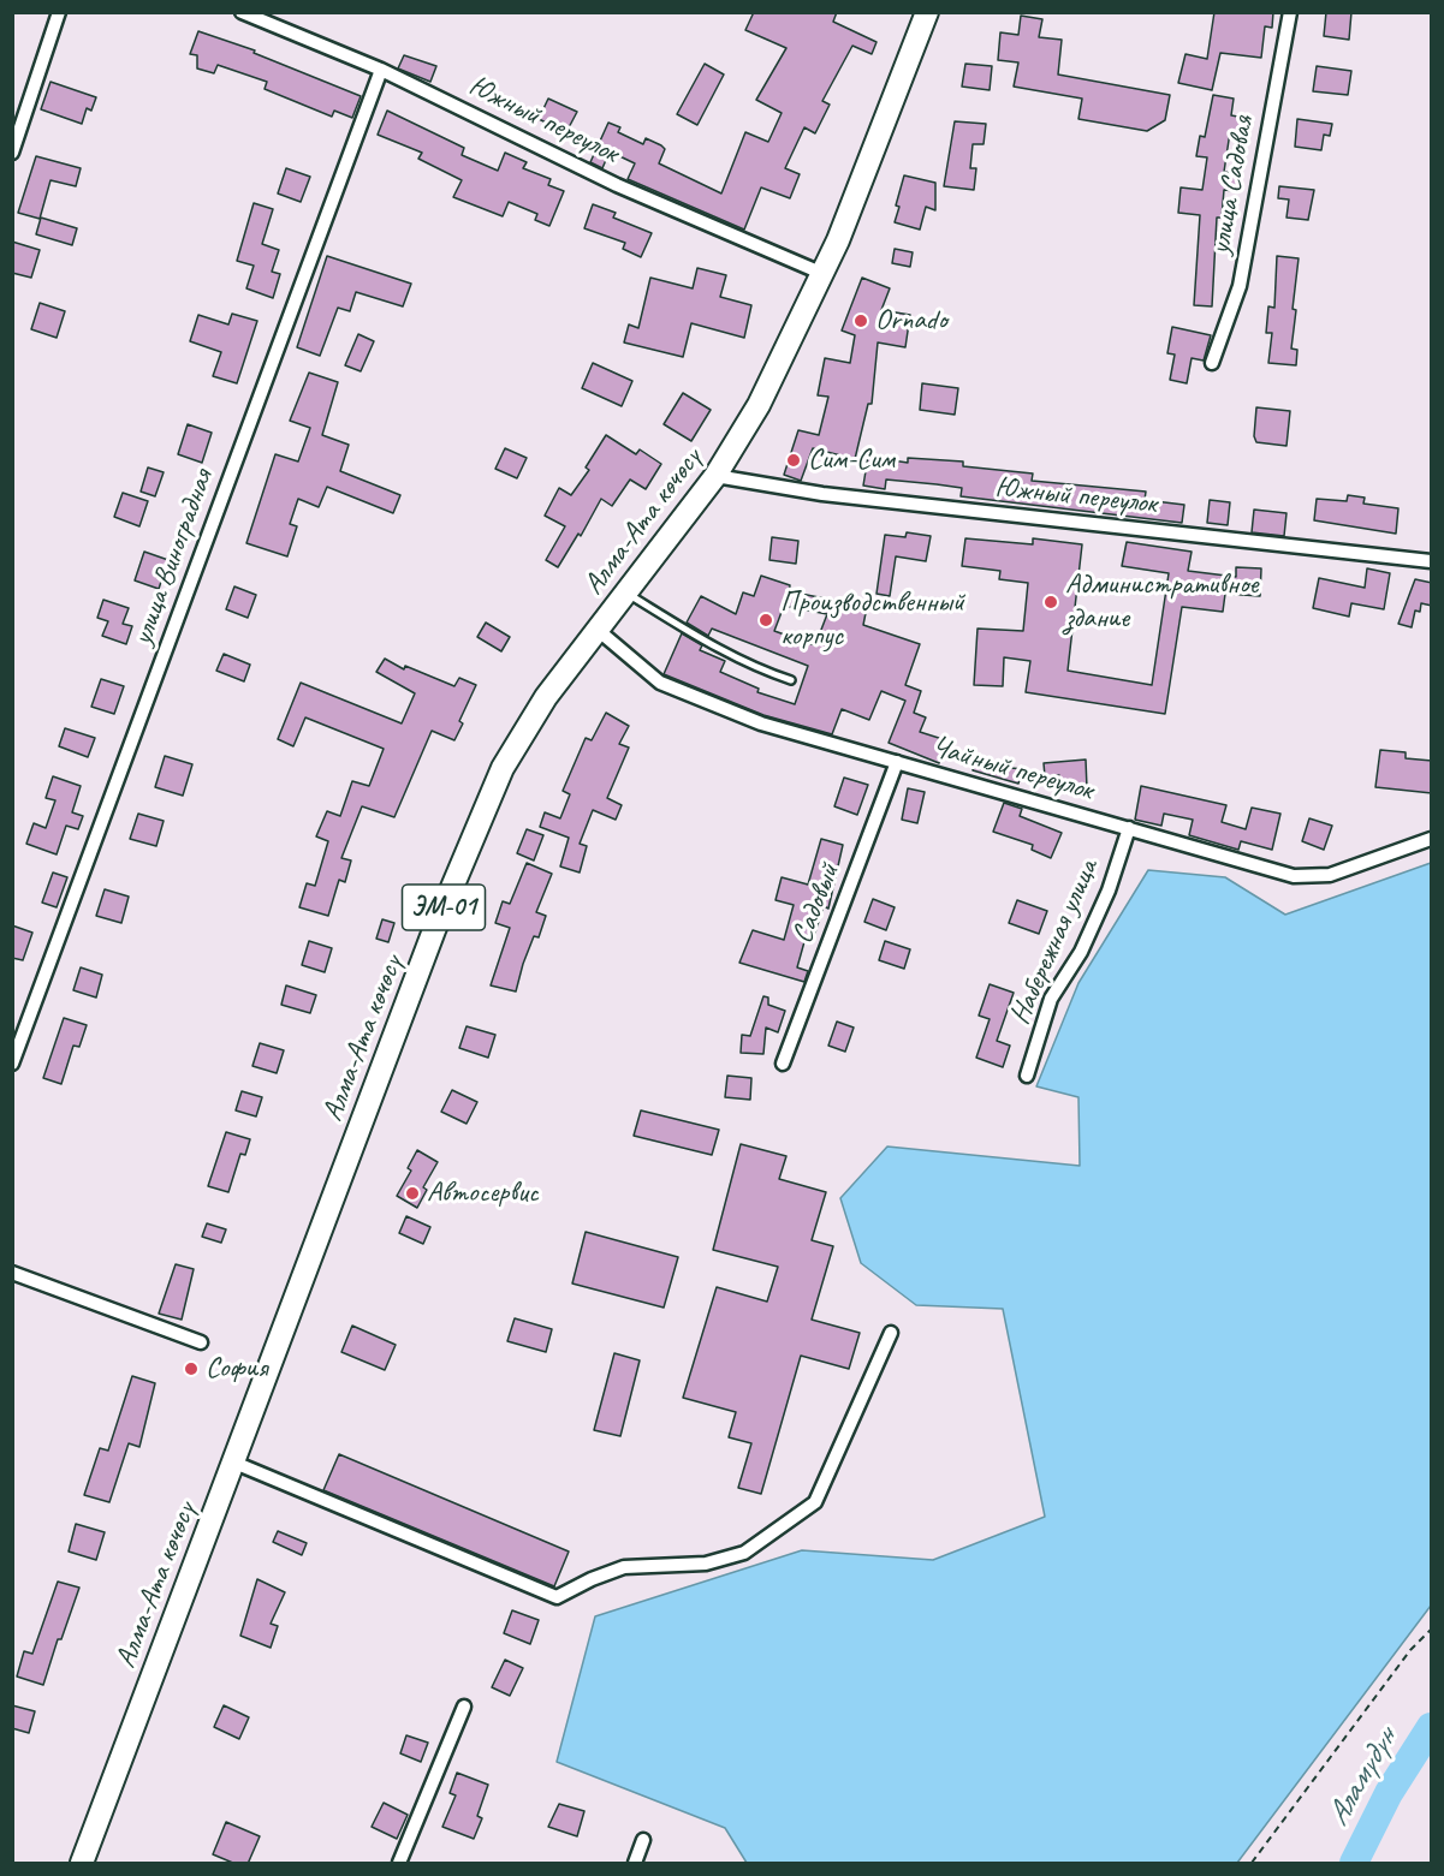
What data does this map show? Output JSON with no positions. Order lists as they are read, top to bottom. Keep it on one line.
{"streets":{"highway":["Алма-Ата көчөсү","ЭМ-01"],"street":["Южный переулок","улица Садовая","улица Виноградная","Чайный переулок","Садовый","Набережная улица"]},"crossings":[["Южный переулок","Алма-Ата көчөсү"],["Южный переулок","улица Виноградная"],["Алма-Ата көчөсү","Чайный переулок"],["Чайный переулок","Садовый"],["Чайный переулок","Набережная улица"]],"water":["Аламүдүн"],"places":["Ornado","Сим-Сим","Административное здание","Производственный корпус","Автосервис","София"]}
